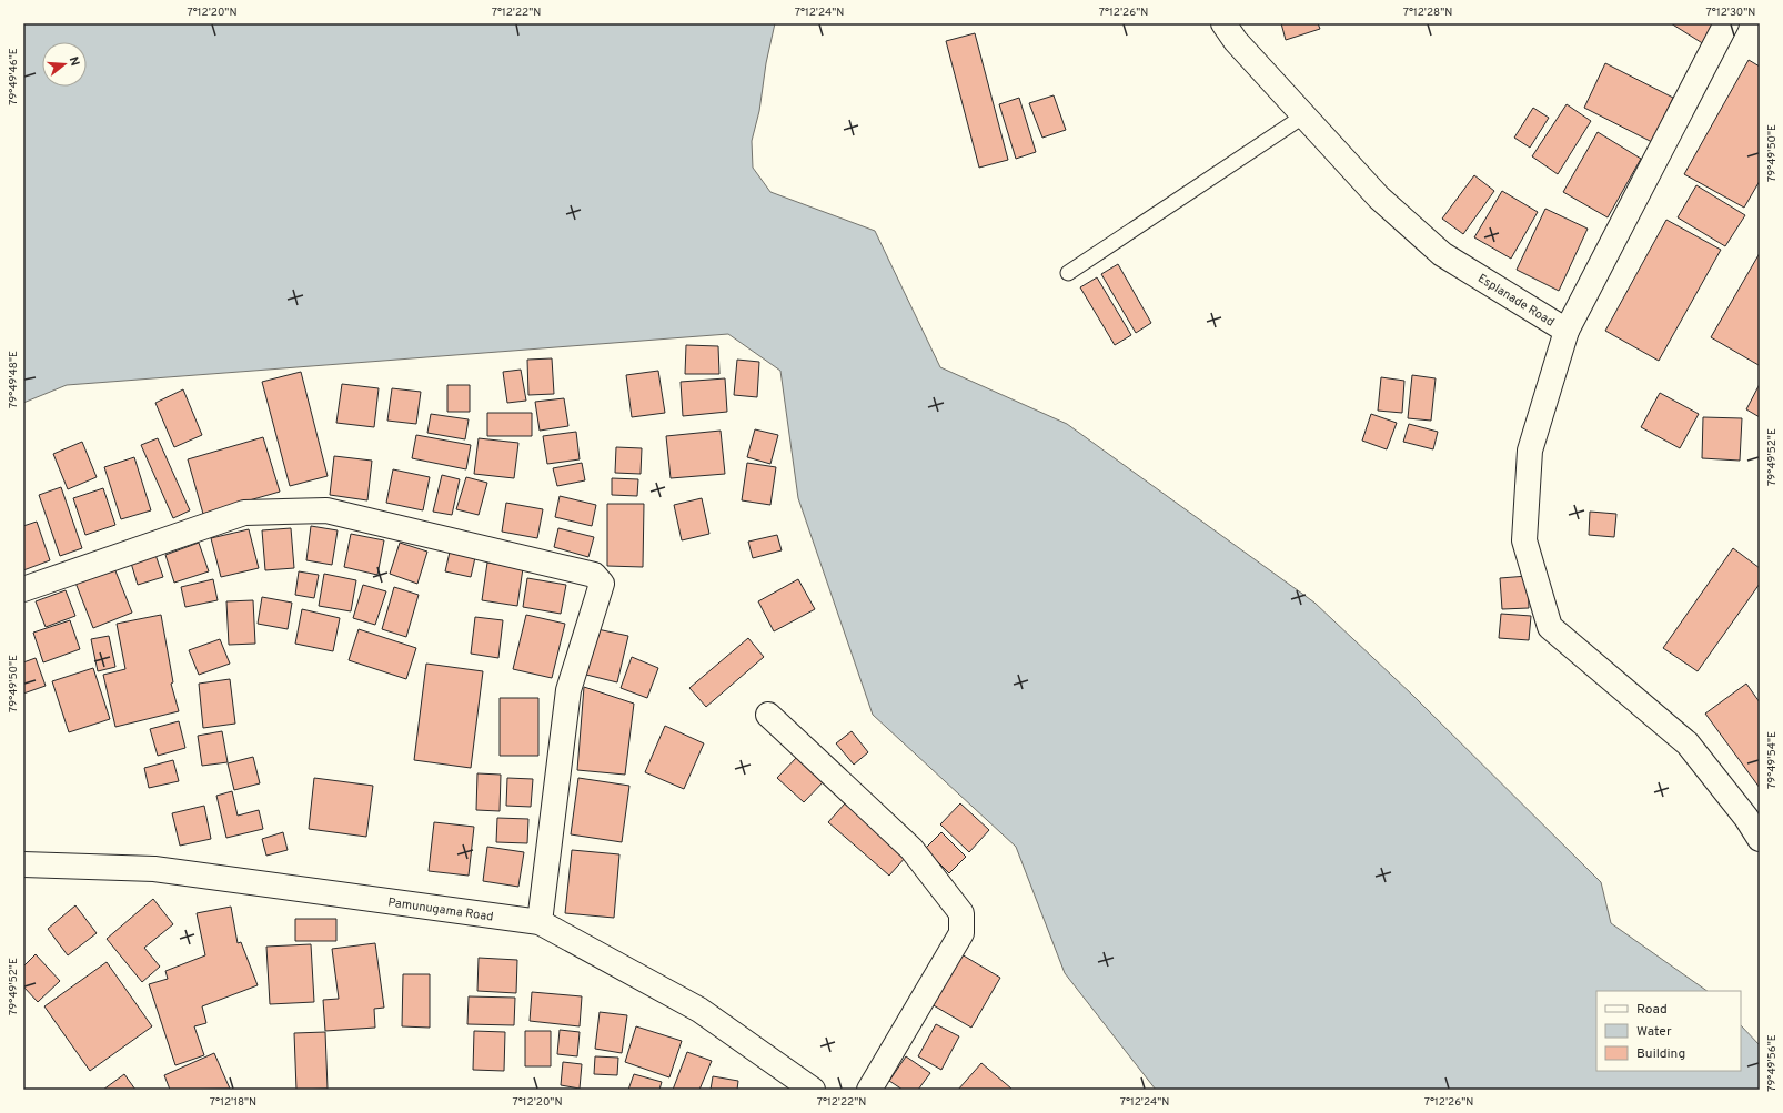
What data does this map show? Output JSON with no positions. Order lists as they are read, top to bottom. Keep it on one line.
{"streets":{"street":["Esplanade Road","Pamunugama Road"]},"legend":["Road","Water","Building"],"north":"right","coordinates":["7°12'20\"N","7°12'22\"N","7°12'24\"N","7°12'26\"N","7°12'28\"N","7°12'30\"N","79°49'46\"E","79°49'50\"E","79°49'48\"E","79°49'52\"E","79°49'54\"E","79°49'56\"E","7°12'18\"N"]}
